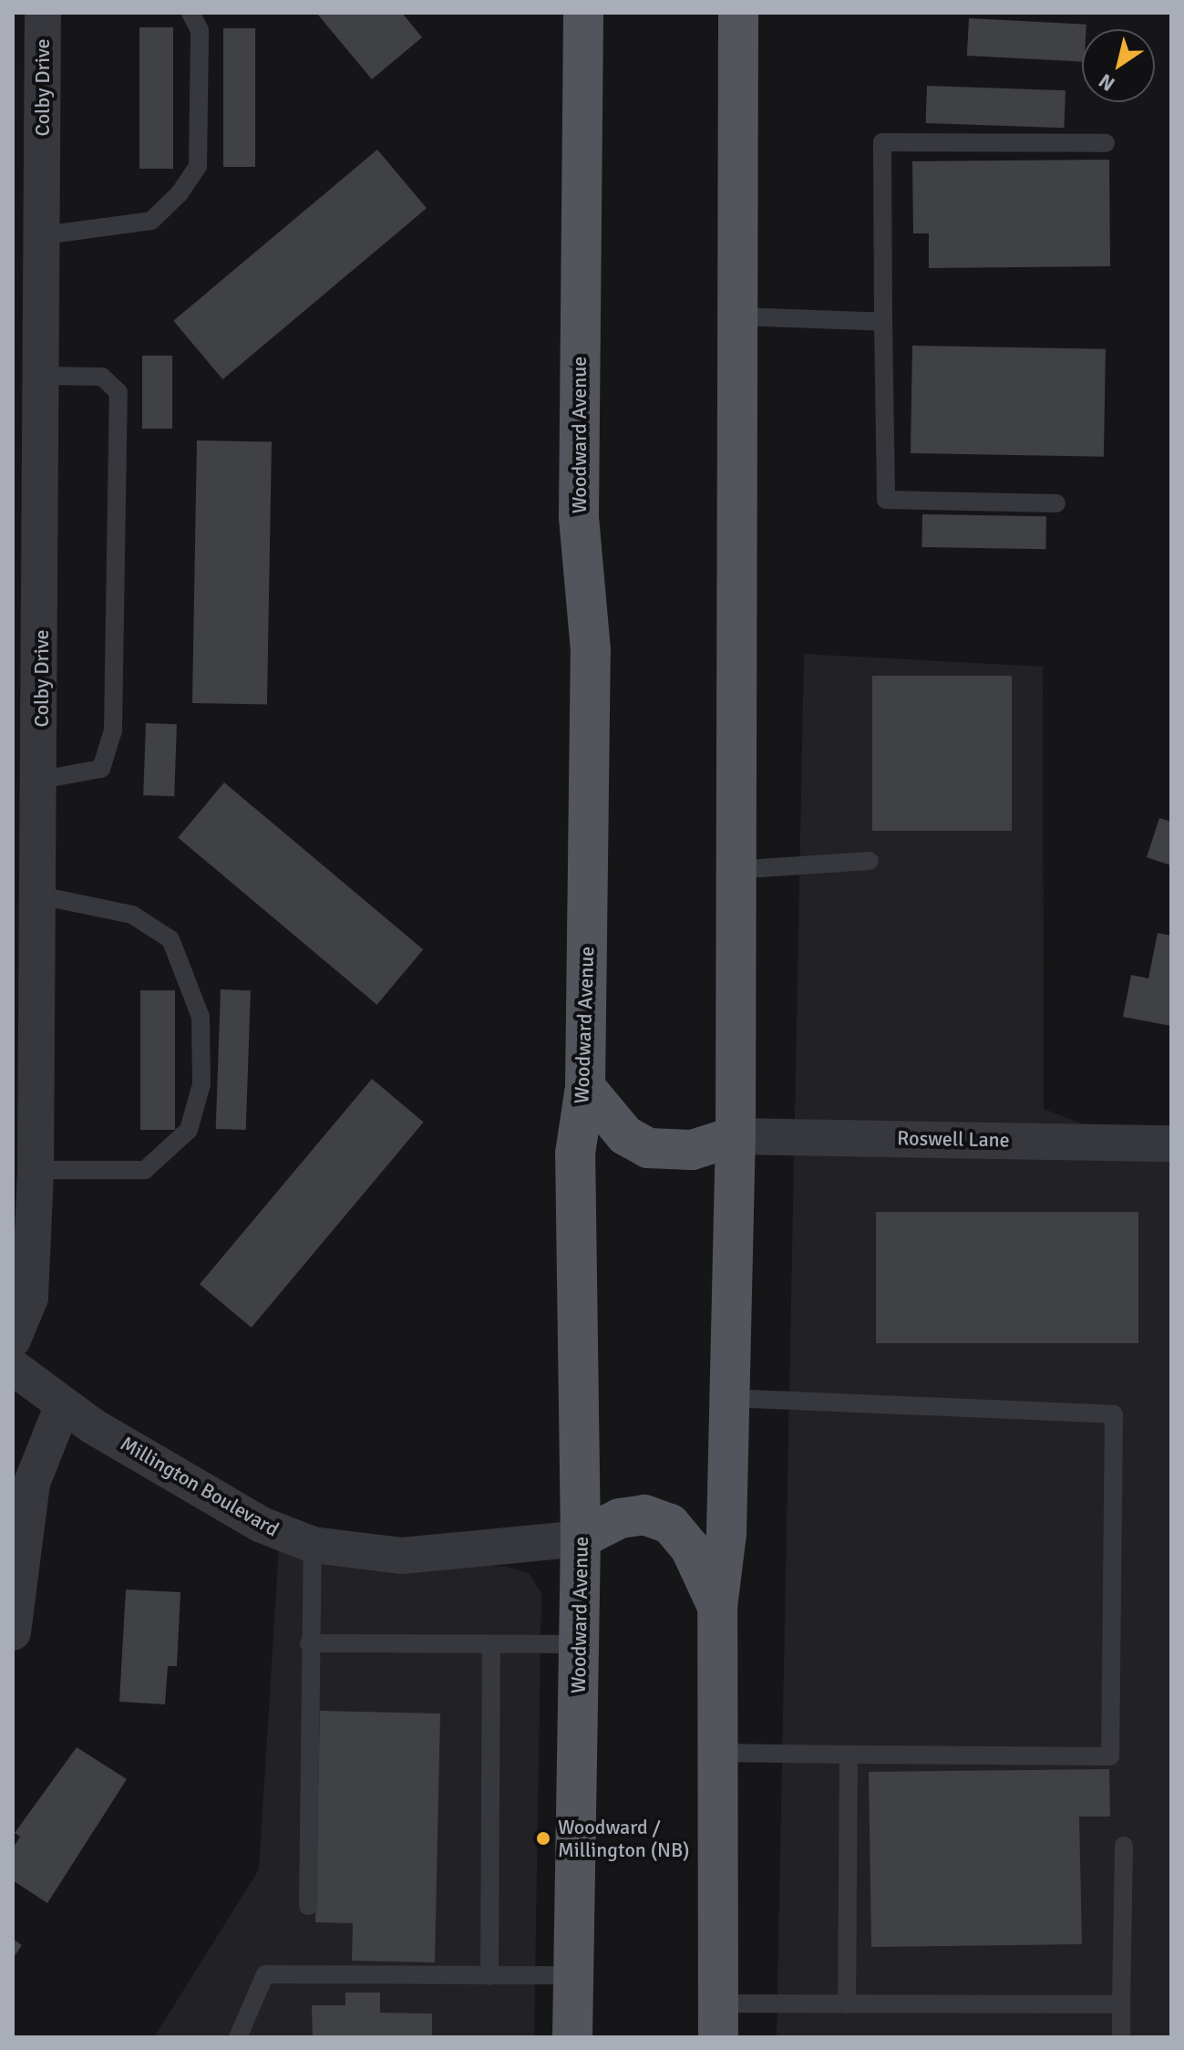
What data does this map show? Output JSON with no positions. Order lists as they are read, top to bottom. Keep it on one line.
{"streets":{"main road":["Woodward Avenue"],"street":["Colby Drive","Roswell Lane","Millington Boulevard"]},"crossings":[["Woodward Avenue","Millington Boulevard"]],"places":["Woodward / Millington (NB)"],"north":"bottom left"}
